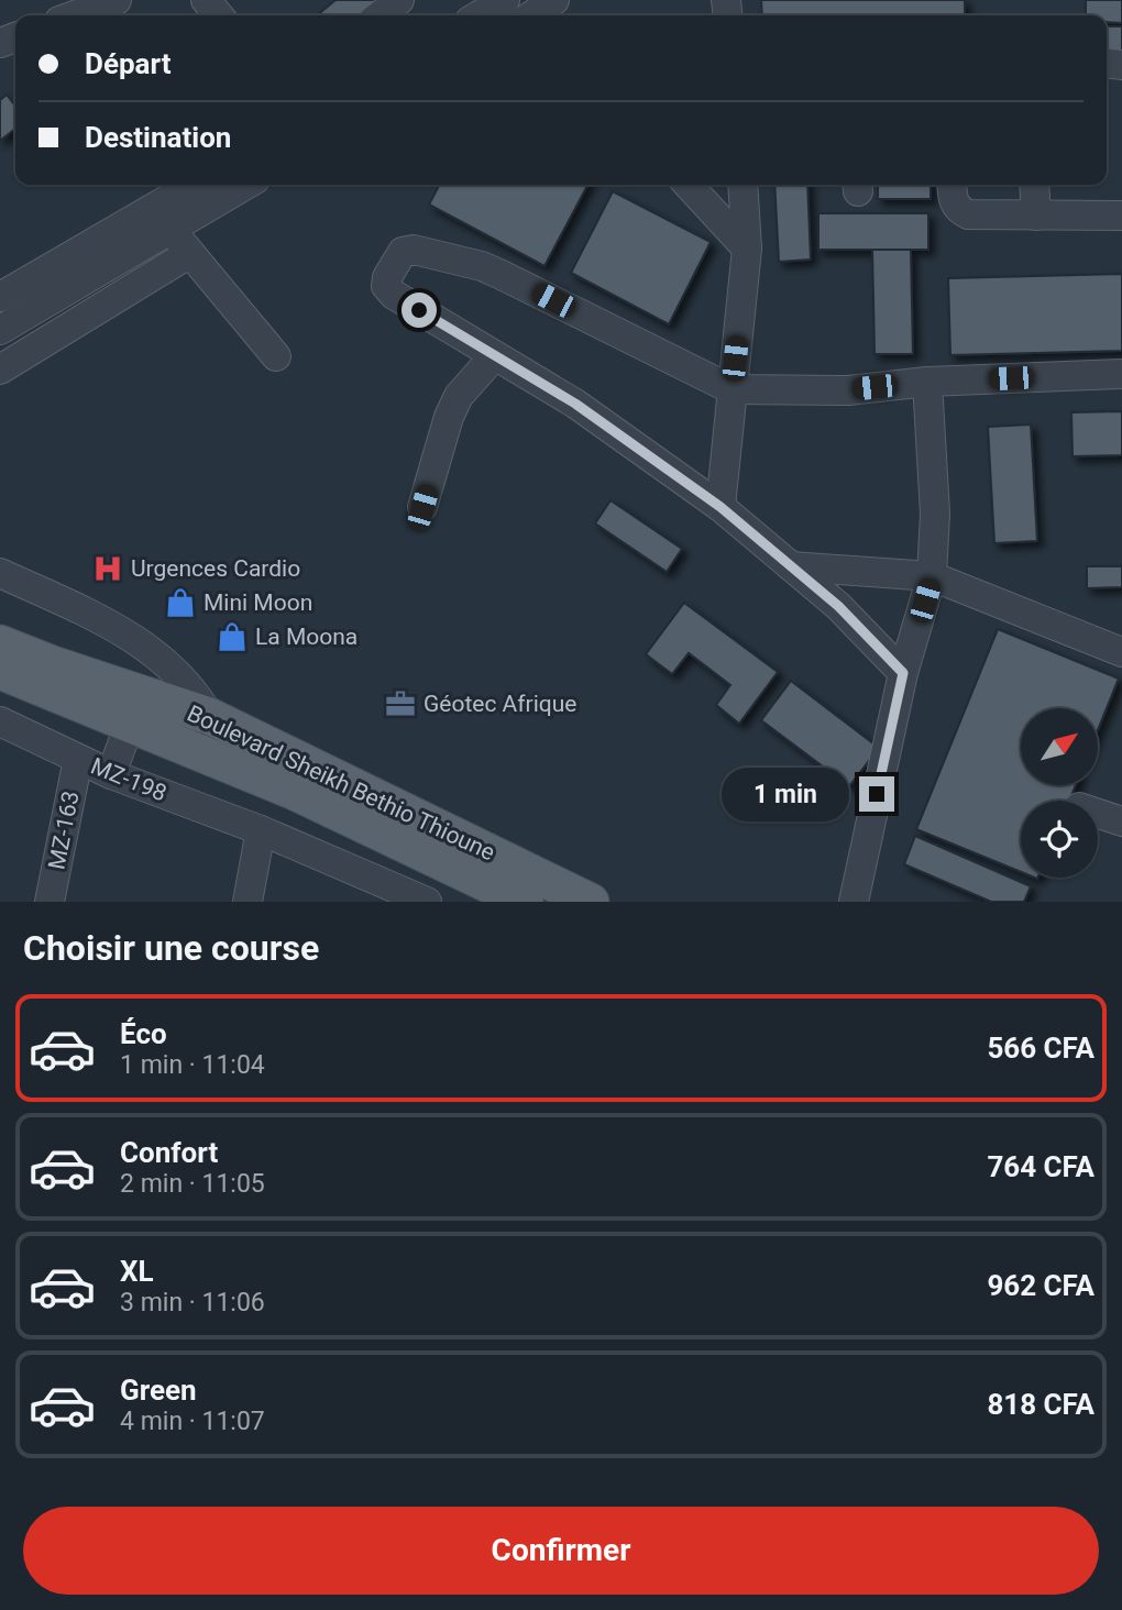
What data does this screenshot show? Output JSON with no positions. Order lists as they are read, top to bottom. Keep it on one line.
{"streets":{"main road":["Boulevard Sheikh Bethio Thioune"],"street":["MZ-198","MZ-163"]},"crossings":[["MZ-198","MZ-163"]],"places":{"hospital":["Urgences Cardio"],"shop":["Mini Moon","La Moona"],"office":["Géotec Afrique"]},"north":"top right","page":{"banner":["Départ","Destination"],"bubble":"1 min","heading":"Choisir une course","list":[{"name":"Éco","note":"1 min · 11:04","value":"566 CFA"},{"name":"Confort","note":"2 min · 11:05","value":"764 CFA"},{"name":"XL","note":"3 min · 11:06","value":"962 CFA"},{"name":"Green","note":"4 min · 11:07","value":"818 CFA"}],"buttons":"Confirmer"}}
